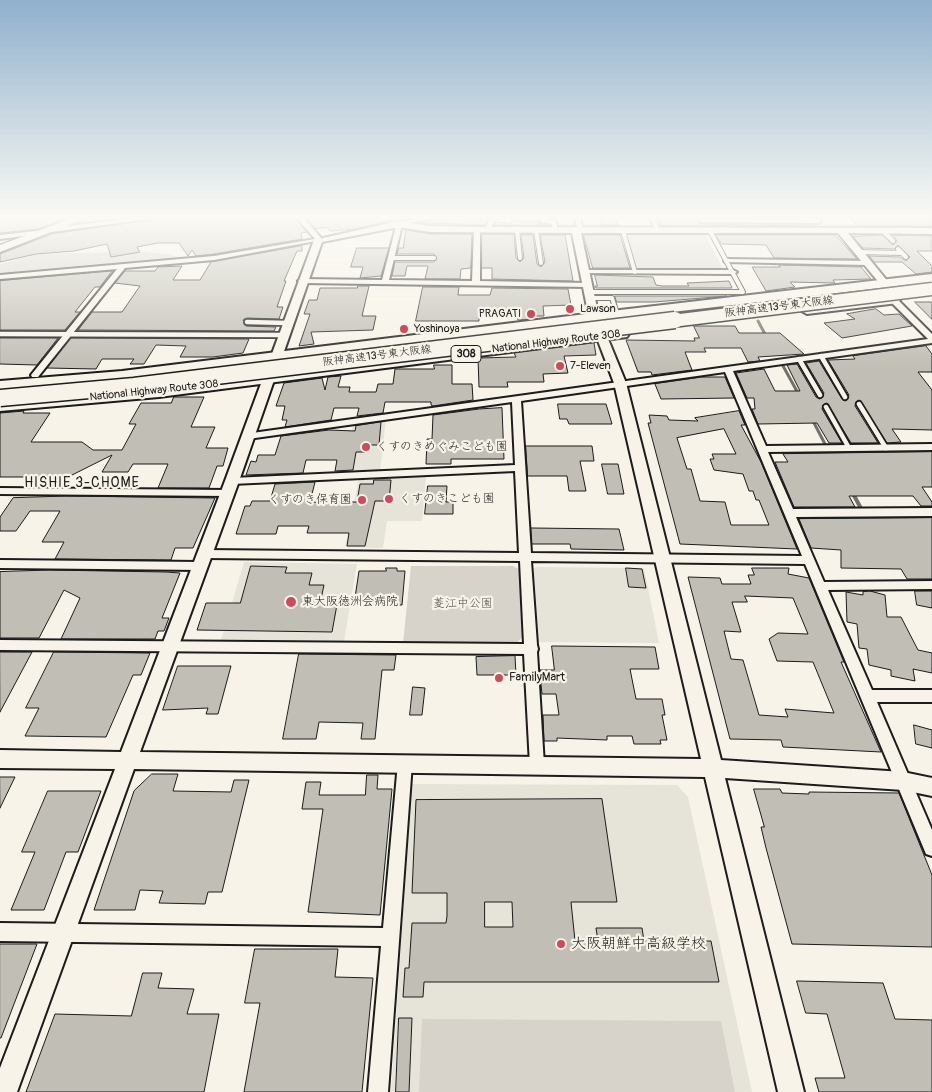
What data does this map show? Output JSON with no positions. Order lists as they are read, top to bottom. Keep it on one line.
{"streets":{"highway":["阪神高速13号東大阪線","National Highway Route 308","308"]},"crossings":[["阪神高速13号東大阪線","National Highway Route 308"]],"districts":["HISHIE 3-CHOME"],"parks":["菱江中公園"],"places":["Lawson","PRAGATI","Yoshinoya","7-Eleven","くすのきめぐみこども園","くすのきこども園","くすのき保育園","東大阪徳洲会病院","FamilyMart","大阪朝鮮中高級学校"]}
